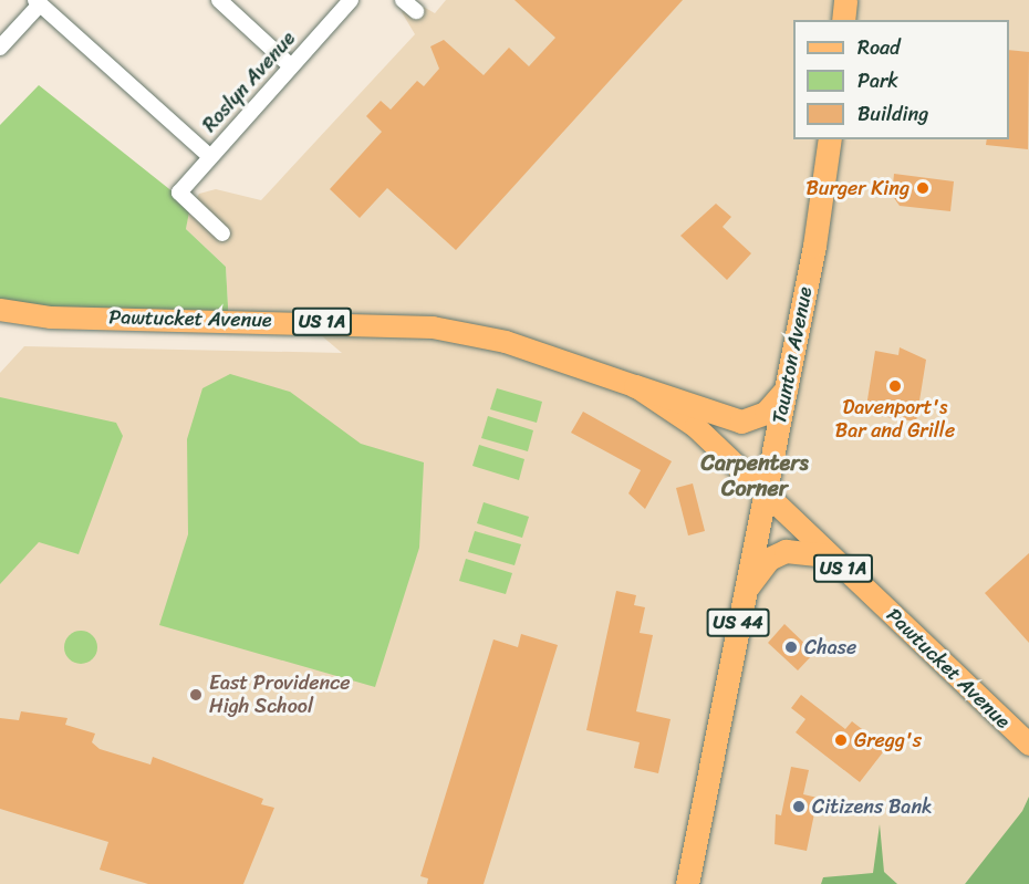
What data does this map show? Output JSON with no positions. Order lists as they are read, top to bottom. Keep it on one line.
{"streets":{"highway":["Taunton Avenue","US 44"],"main road":["Pawtucket Avenue","US 1A"],"street":["Roslyn Avenue"]},"crossings":[["Pawtucket Avenue","Taunton Avenue"]],"districts":["Carpenters Corner"],"places":["Burger King","Davenport's Bar and Grille","Chase","East Providence High School","Gregg's","Citizens Bank"],"legend":["Road","Park","Building"]}
